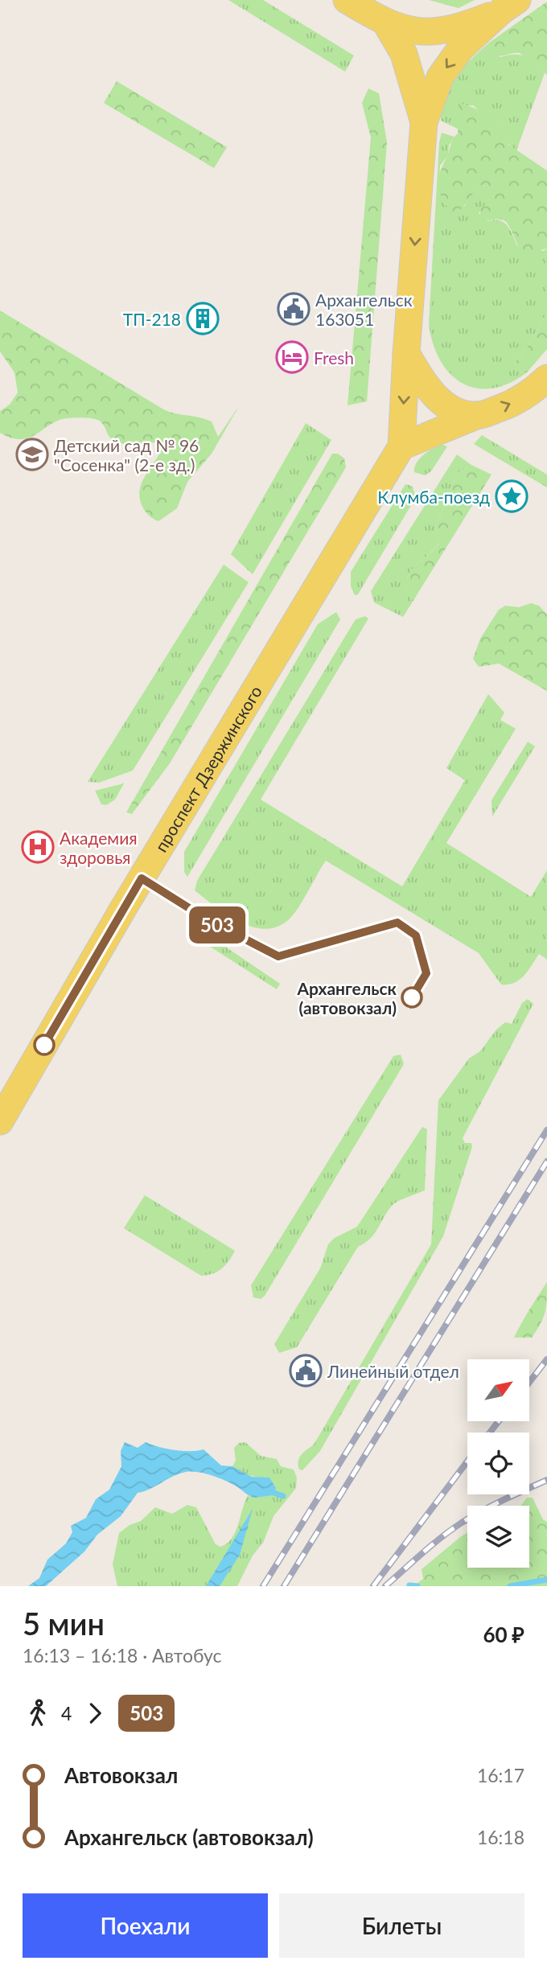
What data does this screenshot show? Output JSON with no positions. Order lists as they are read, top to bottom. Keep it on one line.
{"streets":{"main road":["проспект Дзержинского"]},"places":{"public building":["Архангельск 163051","Линейный отдел"],"building":["ТП-218"],"hotel":["Fresh"],"school or university":["Детский сад № 96 \"Сосенка\" (2-е зд.)"],"place":["Клумба-поезд"],"hospital":["Академия здоровья"],"other":["Архангельск (автовокзал)"]},"lines":["bus line 503"],"north":"top right","page":{"on_map":"503","heading":["5 мин","16:13 – 16:18 · Автобус","60 ₽"],"legs":["4","503"],"list":[{"name":"Автовокзал","value":"16:17"},{"name":"Архангельск (автовокзал)","value":"16:18"}],"buttons":["Поехали","Билеты"]}}
